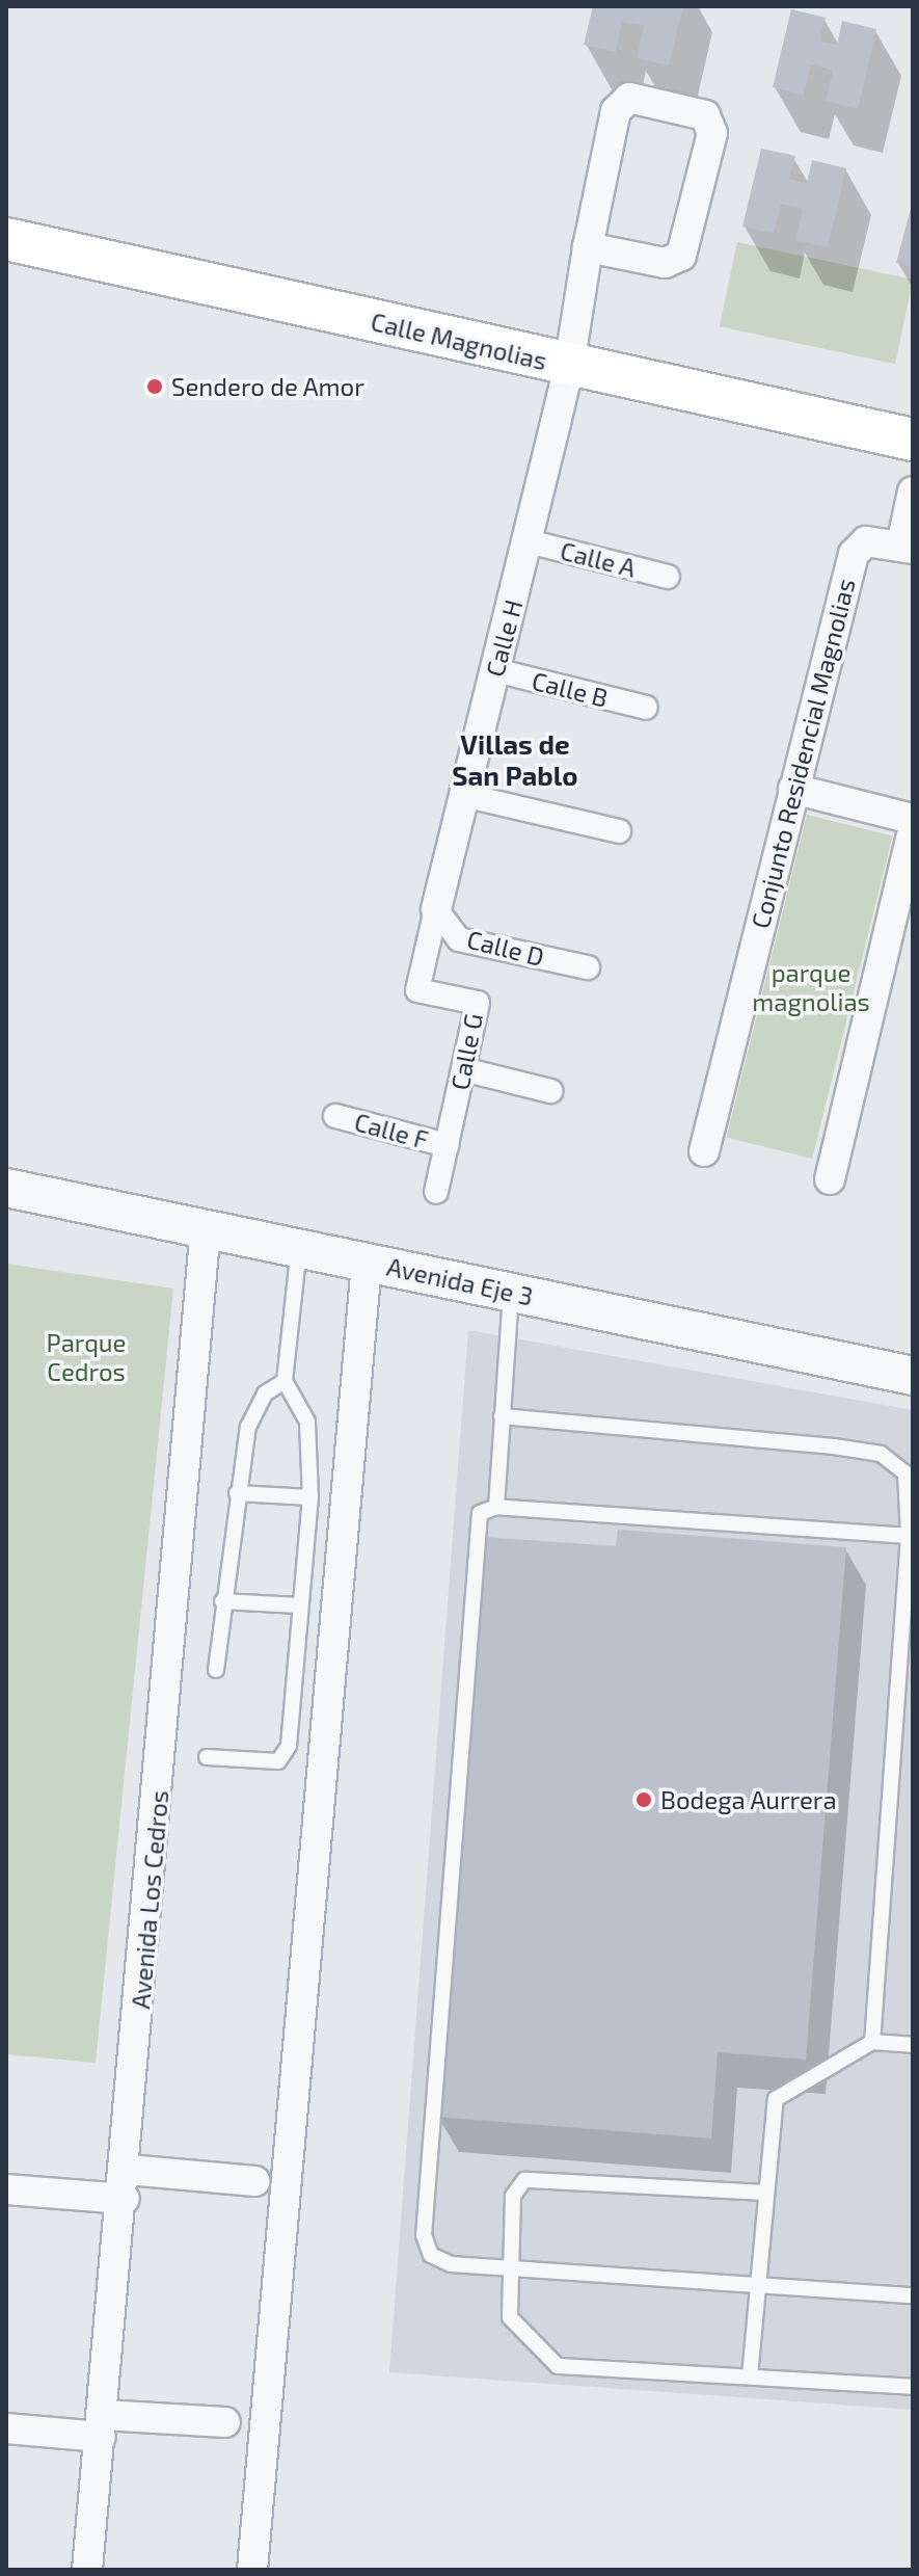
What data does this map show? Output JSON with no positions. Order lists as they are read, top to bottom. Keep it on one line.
{"streets":{"main road":["Calle Magnolias"],"street":["Calle A","Calle H","Calle B","Conjunto Residencial Magnolias","Calle D","Calle G","Calle F","Avenida Eje 3","Avenida Los Cedros"]},"crossings":[["Calle Magnolias","Calle H"],["Calle A","Calle H"],["Calle H","Calle B"],["Calle H","Calle D"],["Calle H","Calle G"],["Calle D","Calle G"],["Calle G","Calle F"],["Avenida Eje 3","Avenida Los Cedros"]],"districts":["Villas de San Pablo"],"parks":["parque magnolias","Parque Cedros"],"places":["Sendero de Amor","Bodega Aurrera"]}
